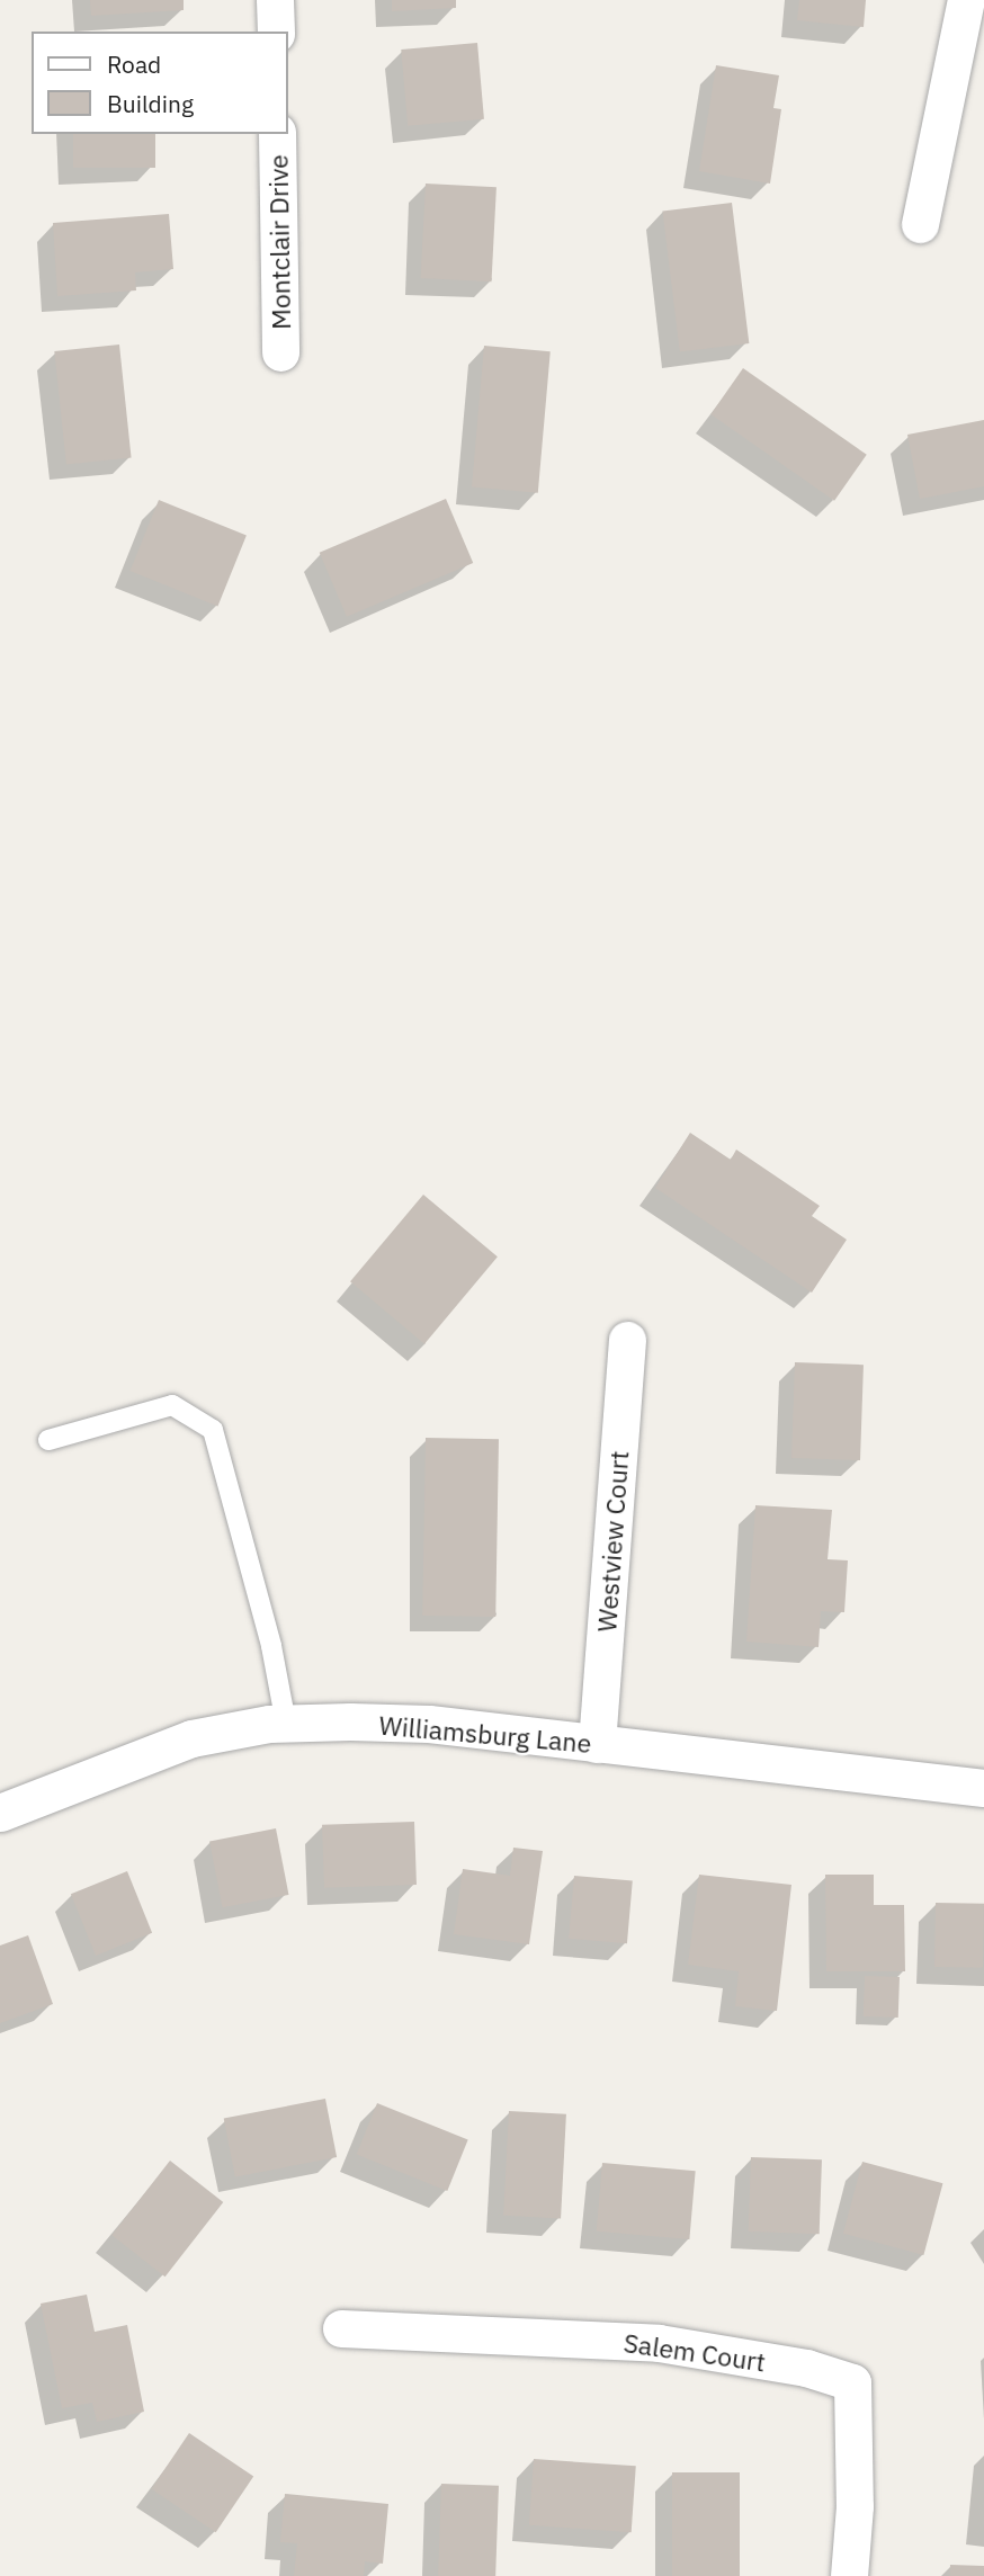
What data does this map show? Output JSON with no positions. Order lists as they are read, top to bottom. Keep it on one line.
{"streets":{"street":["Montclair Drive","Westview Court","Williamsburg Lane","Salem Court"]},"crossings":[["Westview Court","Williamsburg Lane"]],"legend":["Road","Building"]}
